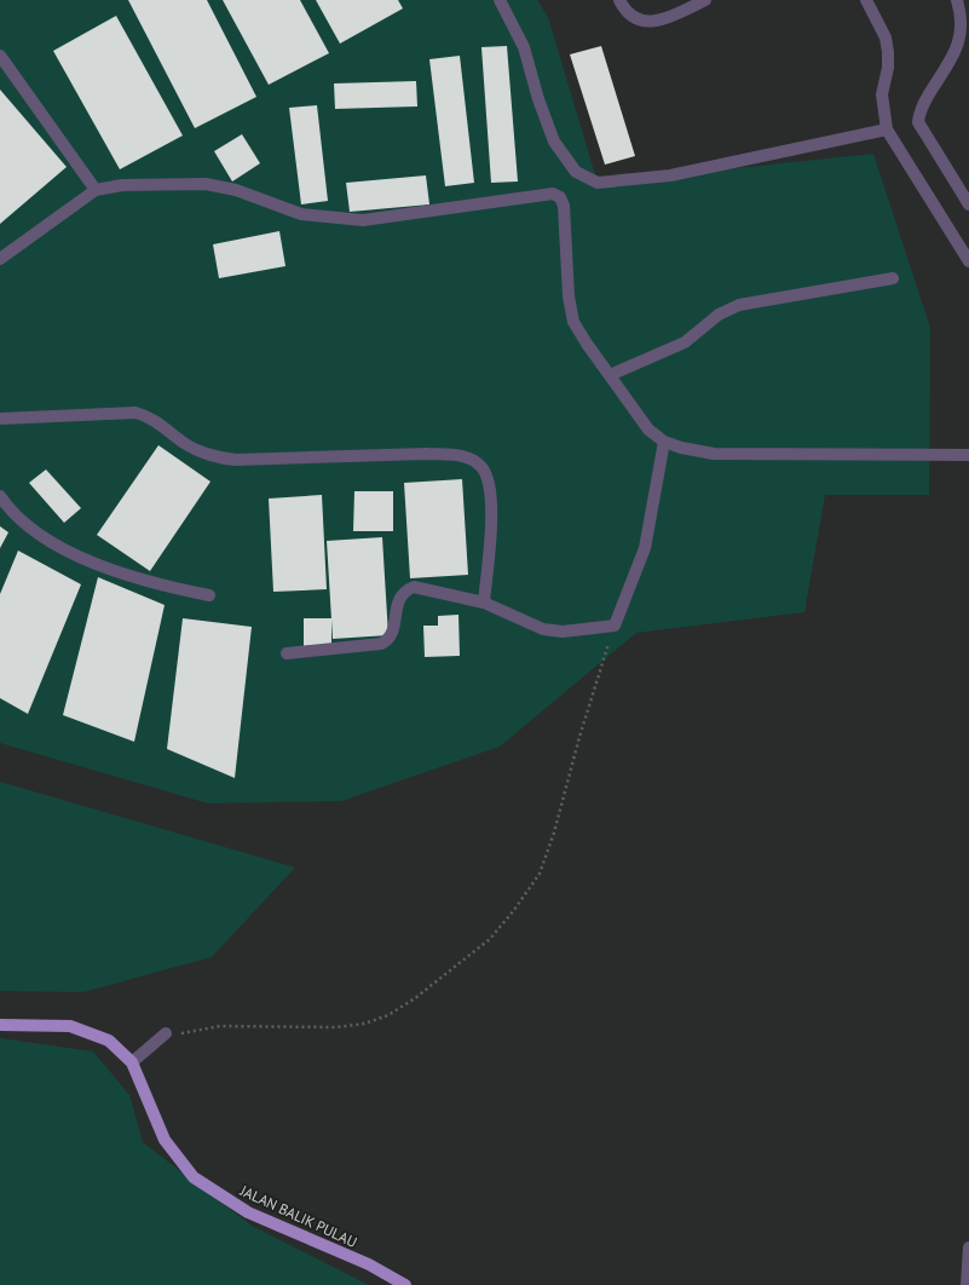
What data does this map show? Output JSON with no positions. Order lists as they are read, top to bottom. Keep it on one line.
{"streets":{"main road":["JALAN BALIK PULAU"]}}
